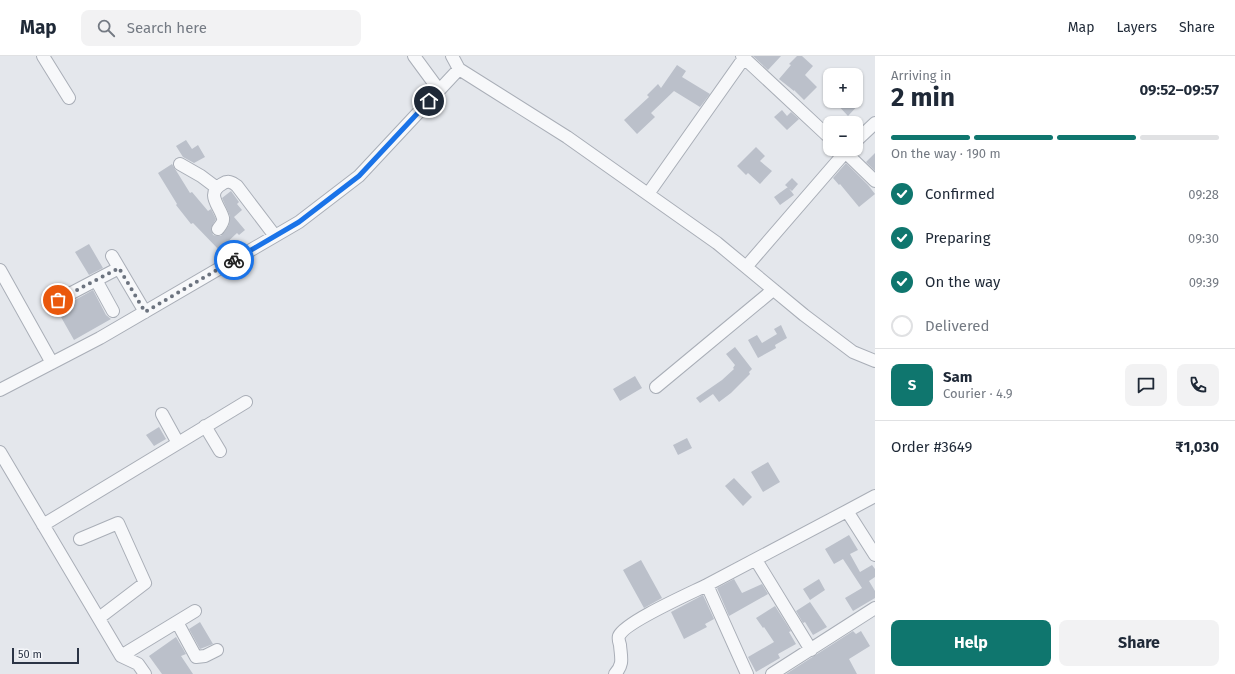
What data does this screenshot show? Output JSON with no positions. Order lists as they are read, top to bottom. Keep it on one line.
{"scale_bar":"50 m","page":{"header":"Map","search":"Search here","nav":["Map","Layers","Share"],"heading":["2 min","Arriving in","09:52–09:57"],"panel":["Sam","Courier · 4.9","Order #3649","₹1,030"],"map_buttons":["+","−"],"bar":"On the way · 190 m","list":[["Confirmed","09:28"],["Preparing","09:30"],["On the way","09:39"],"Delivered"],"round":"S","buttons":["Help","Share"],"scale":"50 m"}}
